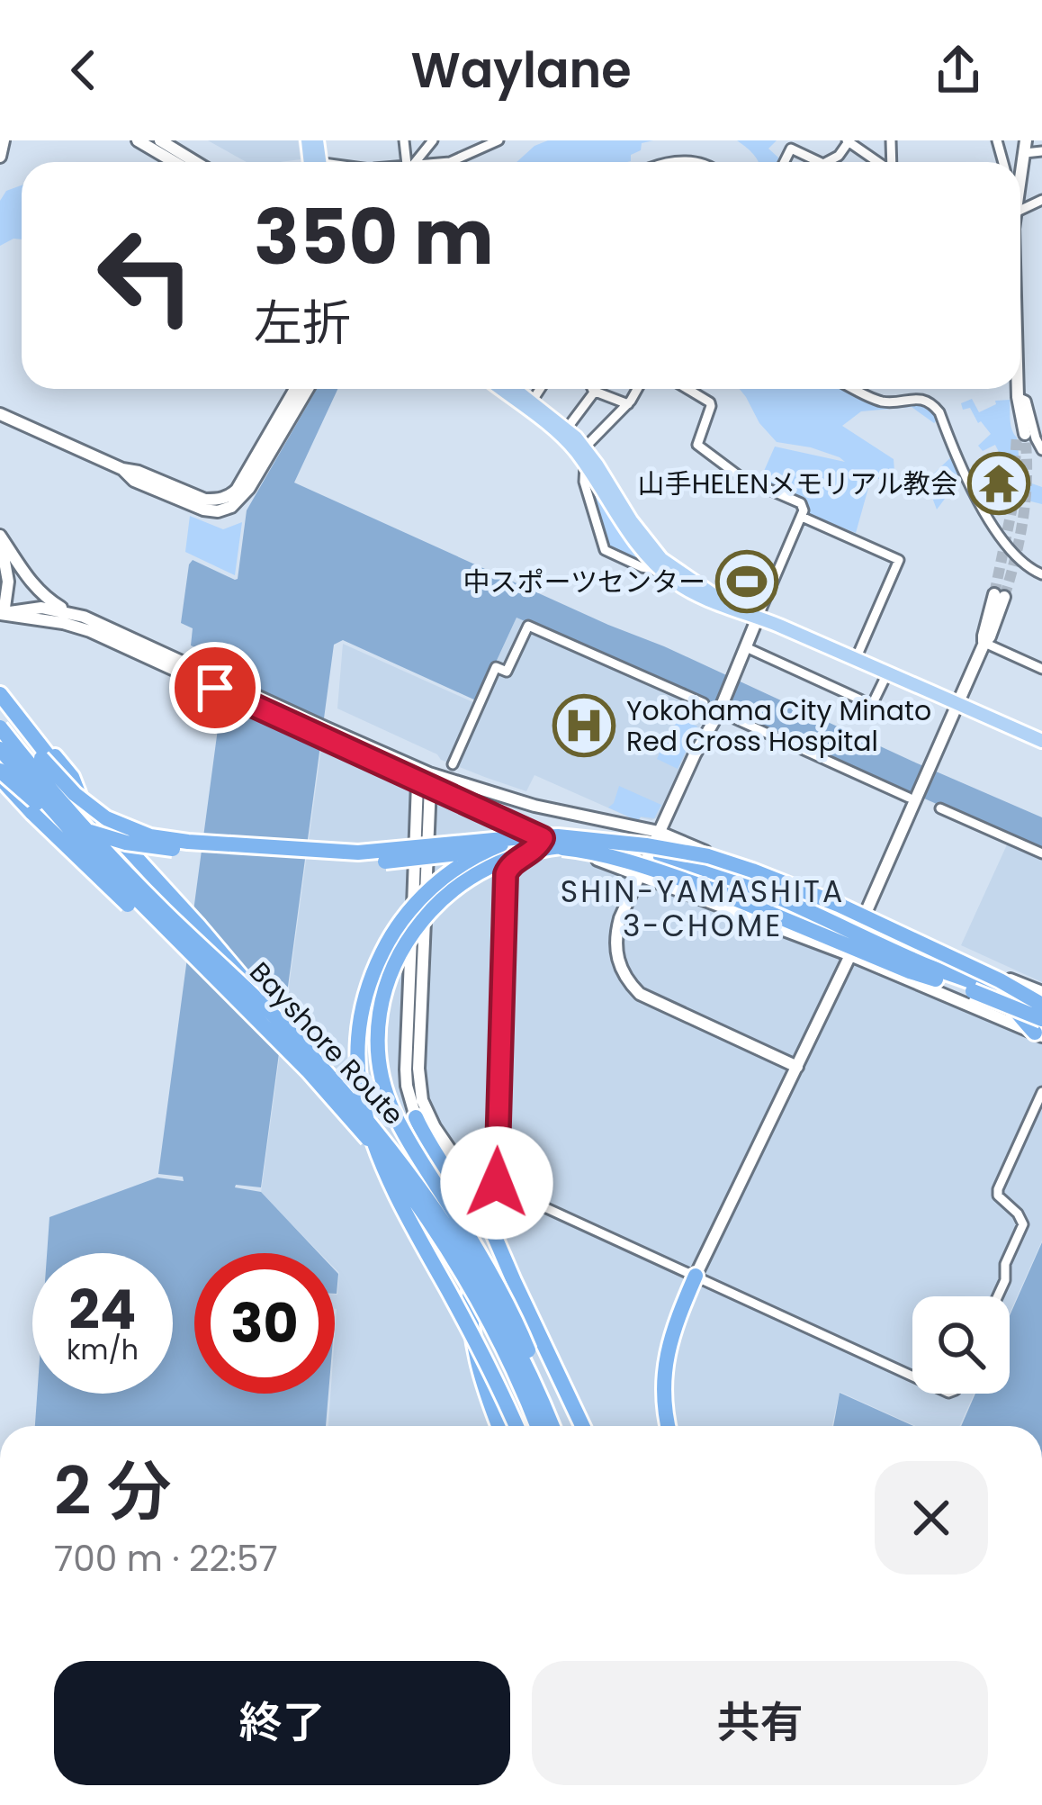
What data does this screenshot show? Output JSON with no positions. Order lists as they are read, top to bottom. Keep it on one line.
{"streets":{"highway":["Bayshore Route"]},"districts":["SHIN-YAMASHITA 3-CHOME"],"places":{"temple":["山手HELENメモリアル教会"],"sports":["中スポーツセンター"],"hospital":["Yokohama City Minato Red Cross Hospital"]},"page":{"header":"Waylane","turn":["350 m","左折"],"speed":"24 km/h","limit":"30","heading":["2 分","700 m · 22:57"],"buttons":["終了","共有"]}}
